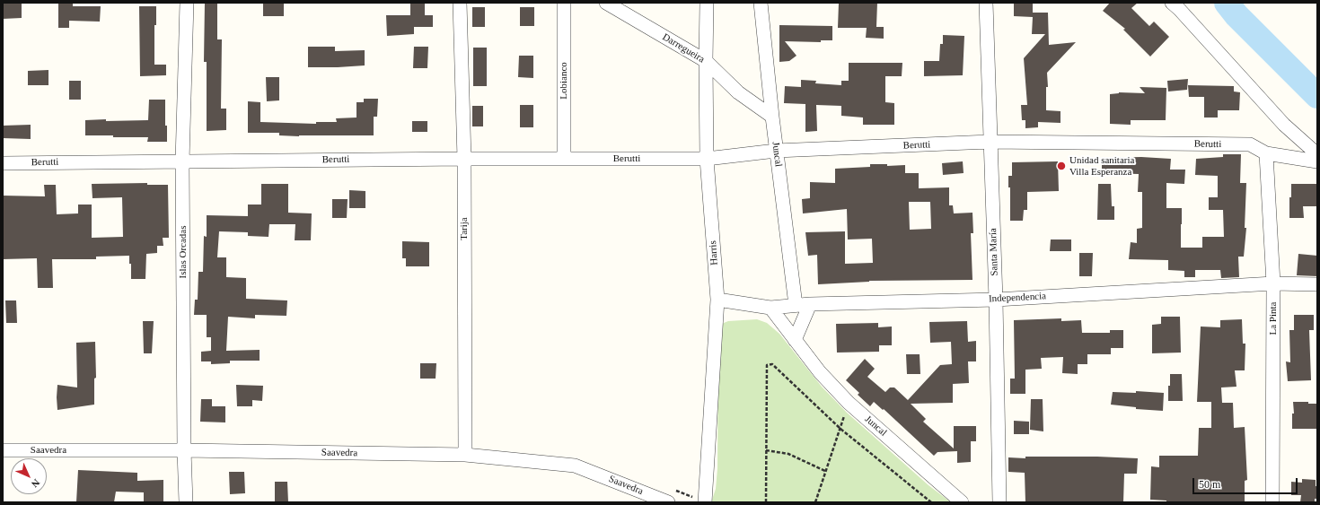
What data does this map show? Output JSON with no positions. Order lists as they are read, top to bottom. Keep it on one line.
{"streets":{"street":["Darregueira","Lobianco","Berutti","Juncal","Tarija","Islas Orcadas","Santa María","Harris","Independencia","La Pinta","Saavedra"]},"crossings":[["Darregueira","Juncal"],["Darregueira","Harris"],["Lobianco","Berutti"],["Berutti","Juncal"],["Berutti","Tarija"],["Berutti","Islas Orcadas"],["Berutti","Santa María"],["Berutti","Harris"],["Berutti","La Pinta"],["Juncal","Independencia"],["Tarija","Saavedra"],["Islas Orcadas","Saavedra"],["Santa María","Independencia"],["Harris","Independencia"],["Independencia","La Pinta"]],"places":["Unidad sanitaria Villa Esperanza"],"scale_bar":"50 m","north":"bottom right"}
